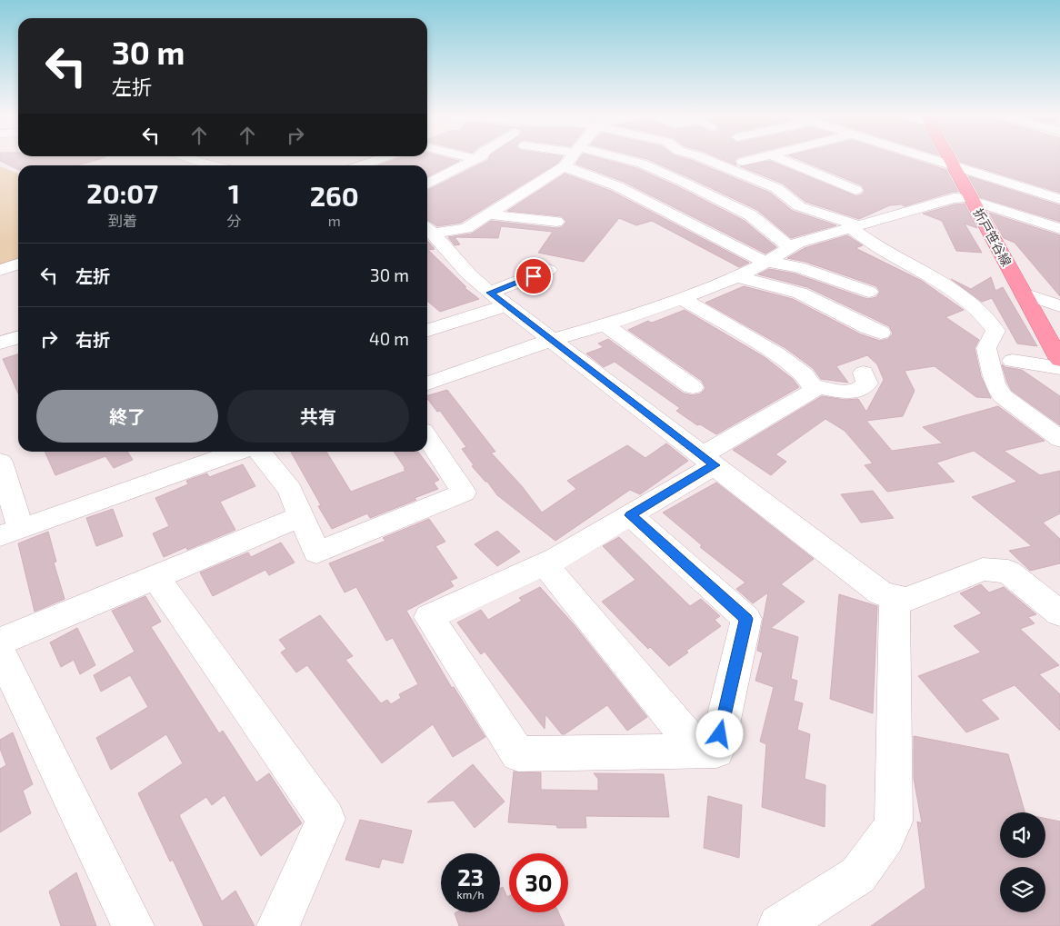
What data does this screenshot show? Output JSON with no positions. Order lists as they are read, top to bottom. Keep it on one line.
{"streets":{"main road":["折戸笹谷線"]},"page":{"turn":["30 m","左折"],"eta":["20:07","到着","1","分","260","m"],"list":[{"name":"左折","value":"30 m"},{"name":"右折","value":"40 m"}],"buttons":["終了","共有"],"speed":"23 km/h","limit":"30"}}
